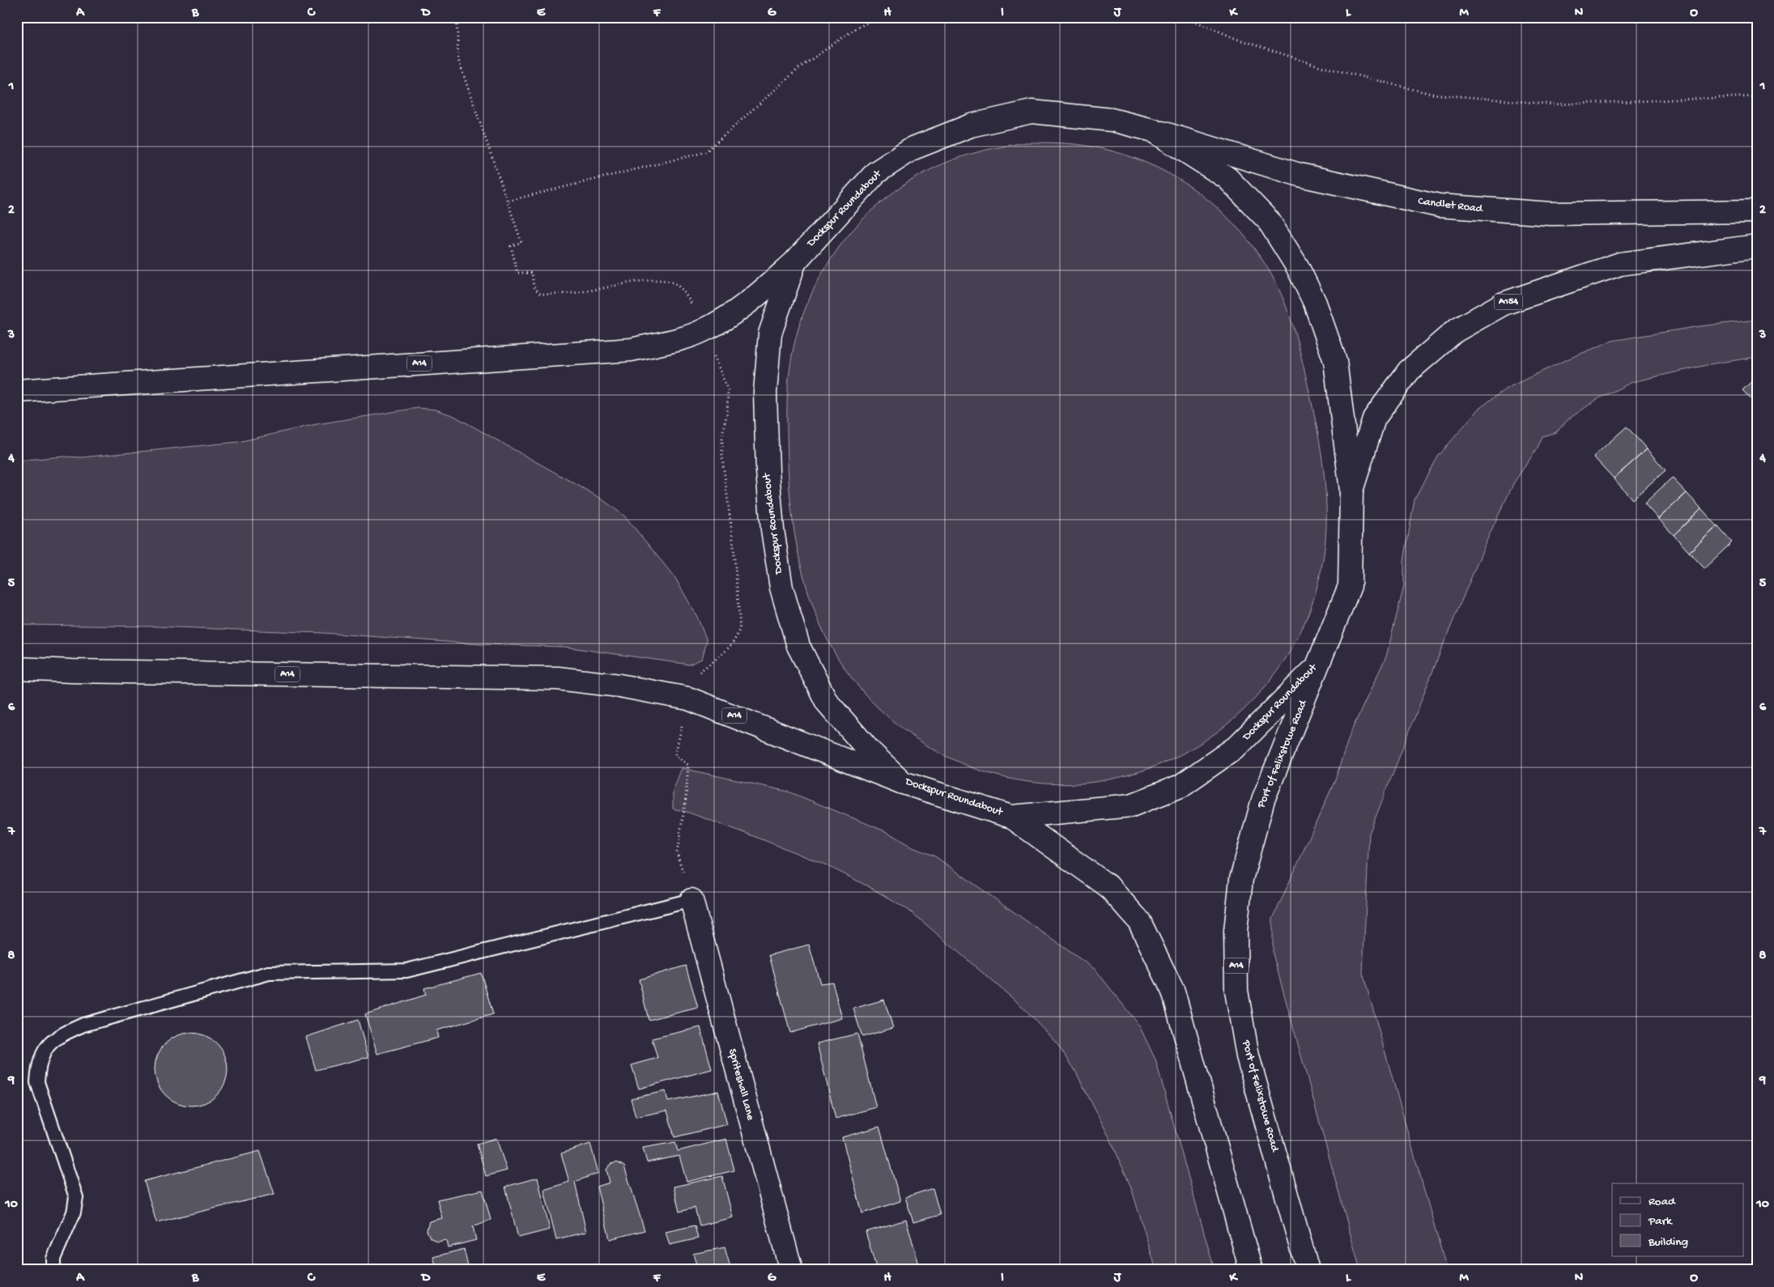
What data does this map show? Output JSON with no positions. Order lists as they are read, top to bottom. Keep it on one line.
{"streets":{"main road":["Candlet Road","Dockspur Roundabout","A154","A14","Port of Felixstowe Road","Spriteshall Lane"]},"crossings":[["Candlet Road","Dockspur Roundabout"],["Dockspur Roundabout","A154"],["Dockspur Roundabout","A14"],["Dockspur Roundabout","Port of Felixstowe Road"]],"legend":["Road","Park","Building"],"grid":{"columns":["A","B","C","D","E","F","G","H","I","J","K","L","M","N","O"],"rows":["1","2","3","4","5","6","7","8","9","10"]}}
